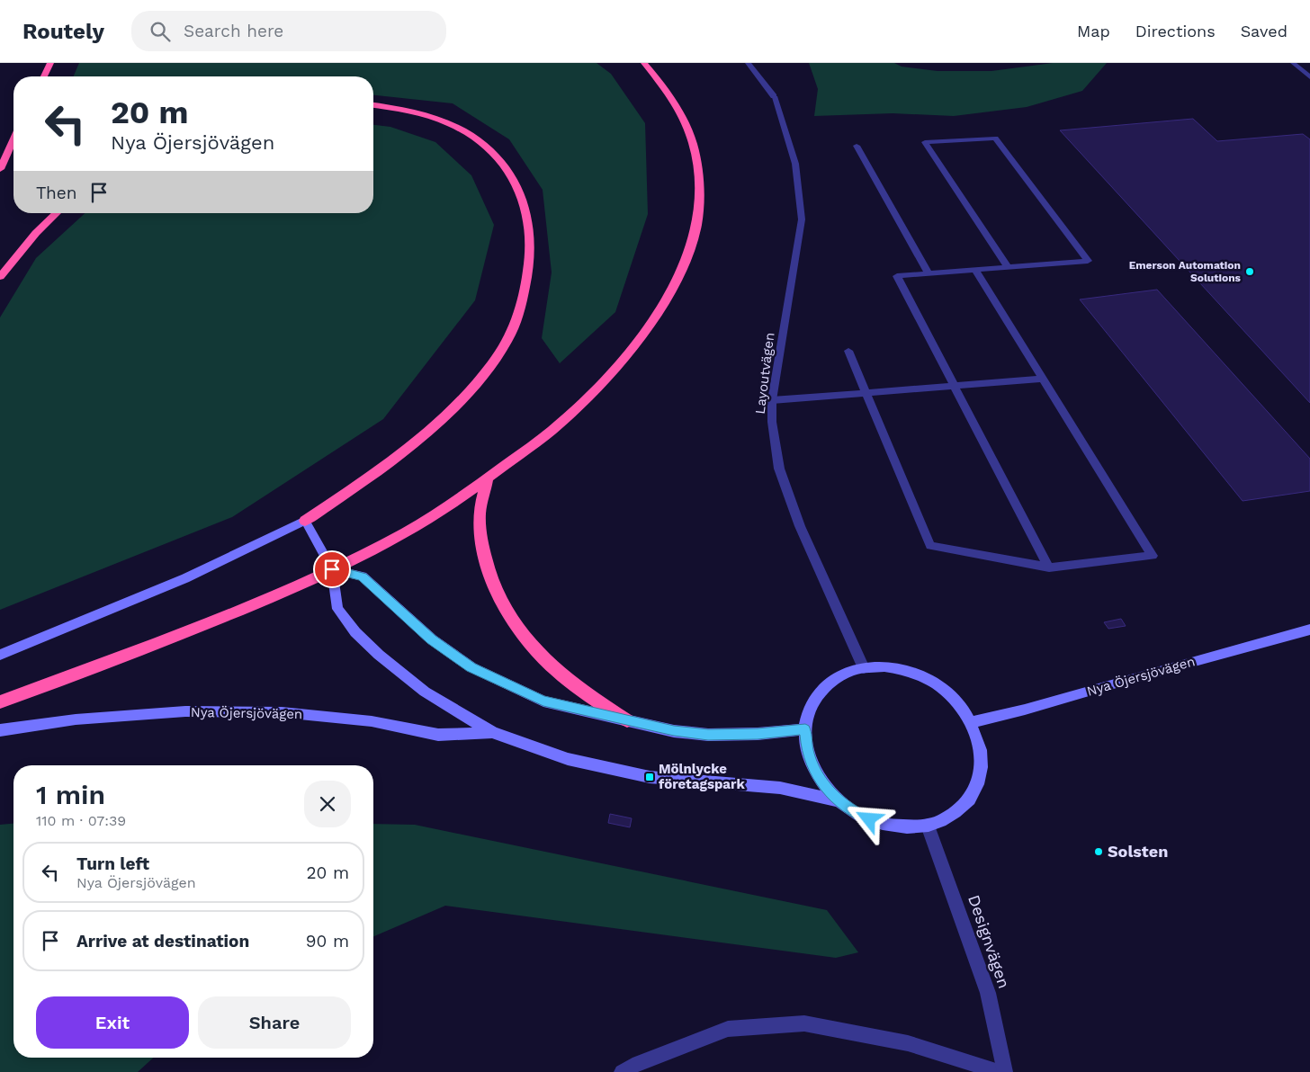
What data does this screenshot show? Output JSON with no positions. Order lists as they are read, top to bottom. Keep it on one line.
{"streets":{"street":["Layoutvägen","Nya Öjersjövägen","Designvägen"]},"crossings":[["Layoutvägen","Nya Öjersjövägen"],["Nya Öjersjövägen","Designvägen"]],"places":{"other":["Emerson Automation Solutions","Solsten"],"transit":["Mölnlycke företagspark"]},"page":{"header":"Routely","search":"Search here","nav":["Map","Directions","Saved"],"turn":["20 m","Nya Öjersjövägen"],"then":"Then","heading":["1 min","110 m · 07:39"],"list":[{"name":"Turn left","note":"Nya Öjersjövägen","value":"20 m"},{"name":"Arrive at destination","value":"90 m"}],"buttons":["Exit","Share"]}}
